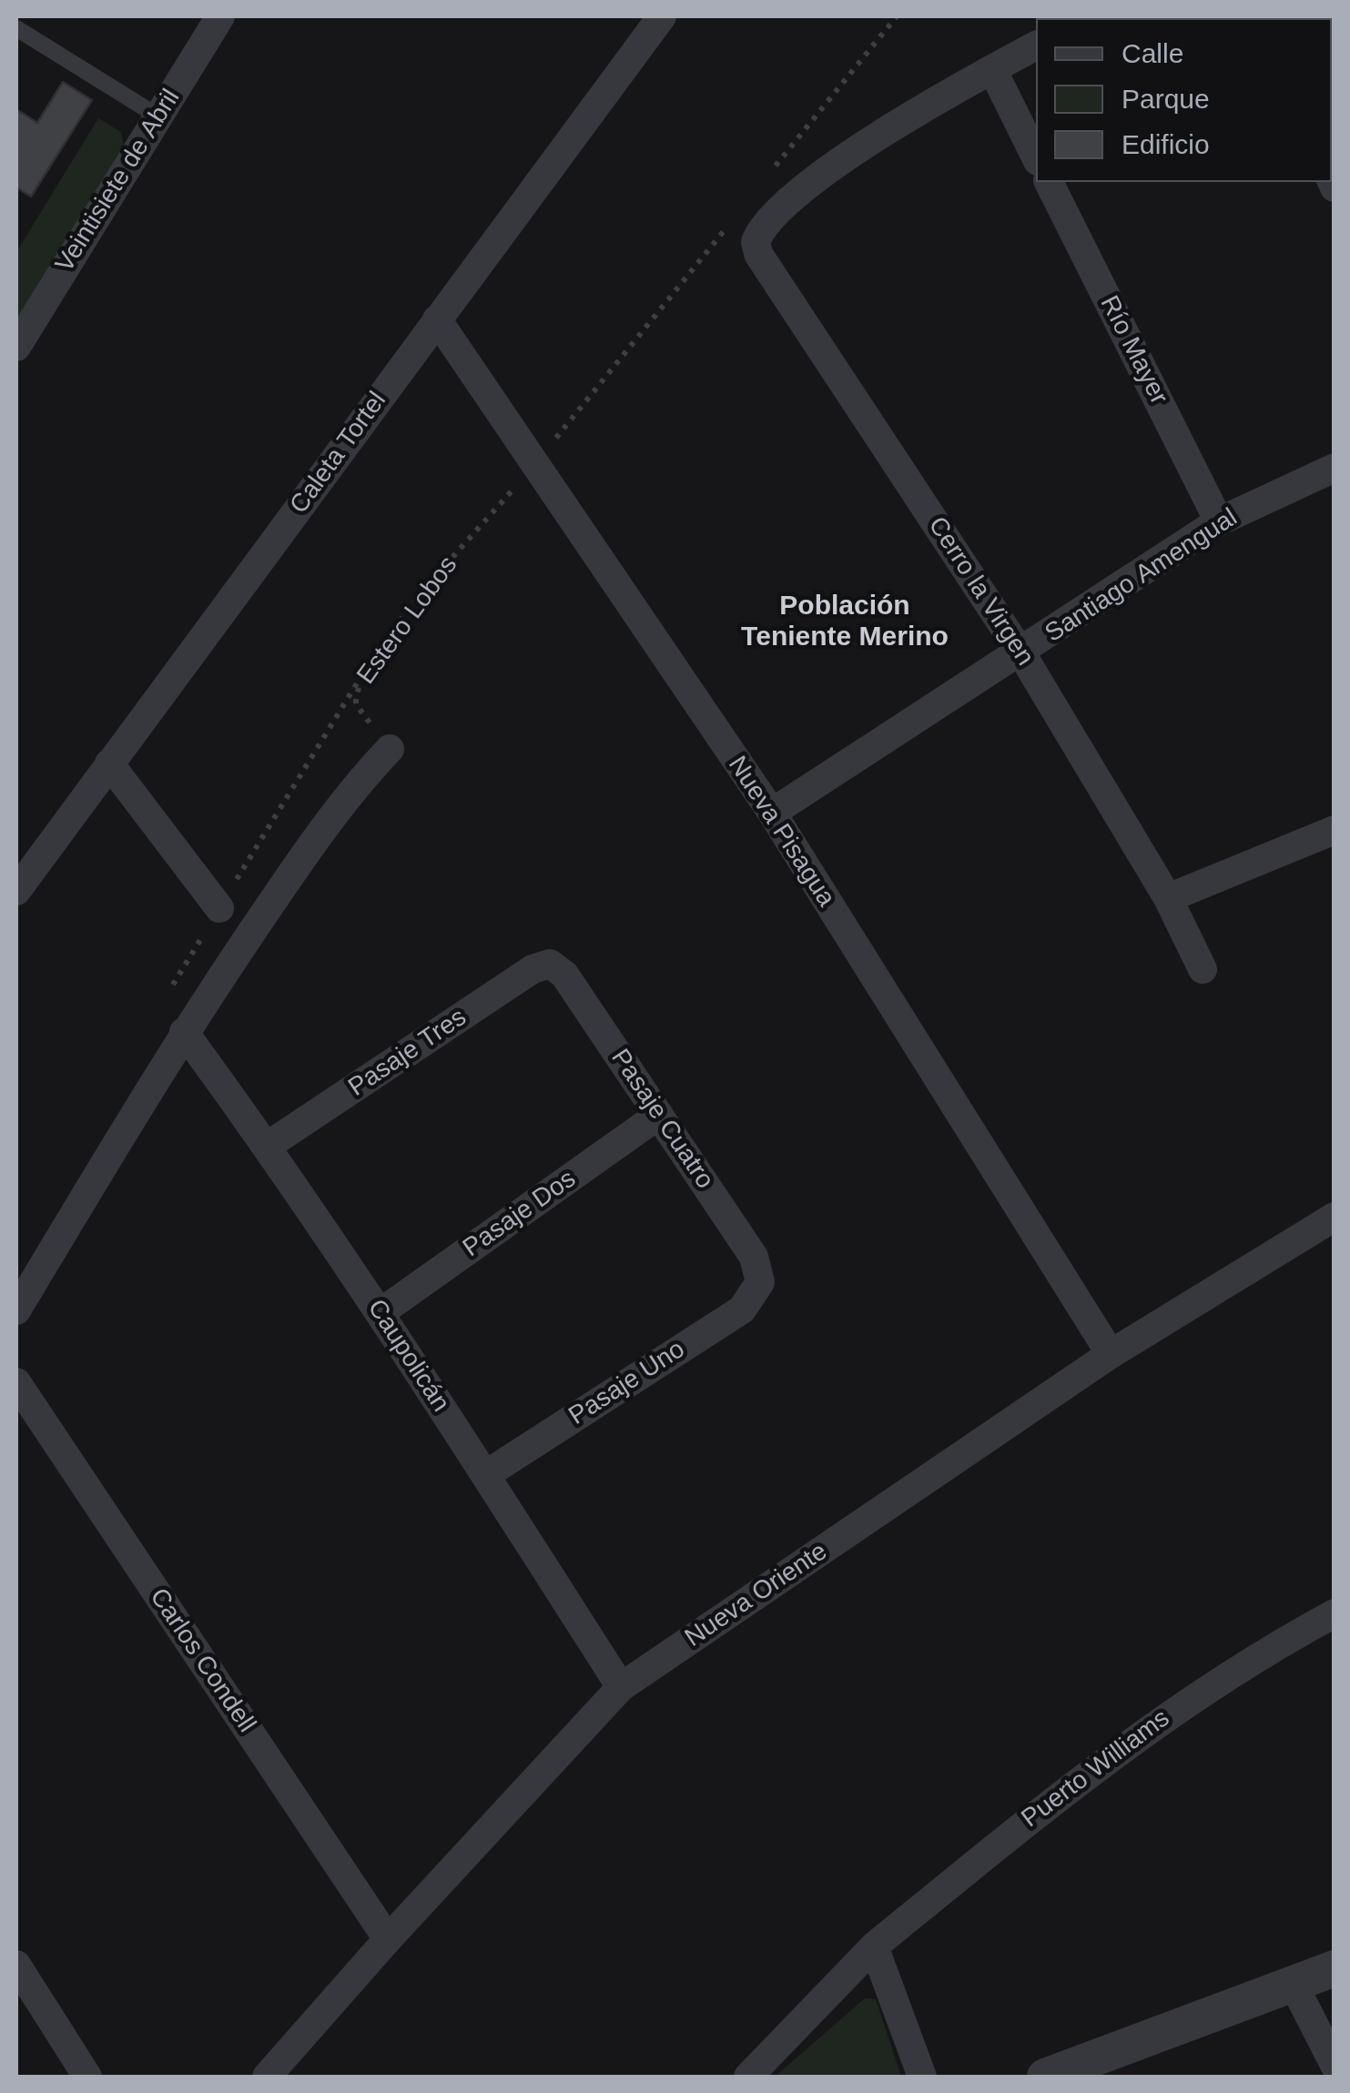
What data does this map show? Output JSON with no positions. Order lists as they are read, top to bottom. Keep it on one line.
{"streets":{"street":["Veintisiete de Abril","Río Mayer","Caleta Tortel","Santiago Amengual","Cerro la Virgen","Nueva Pisagua","Pasaje Tres","Pasaje Cuatro","Pasaje Dos","Caupolicán","Pasaje Uno","Nueva Oriente","Carlos Condell","Puerto Williams"],"path":["Estero Lobos"]},"crossings":[["Río Mayer","Santiago Amengual"],["Caleta Tortel","Nueva Pisagua"],["Santiago Amengual","Cerro la Virgen"],["Santiago Amengual","Nueva Pisagua"],["Estero Lobos","Nueva Pisagua"],["Nueva Pisagua","Nueva Oriente"],["Pasaje Tres","Pasaje Cuatro"],["Pasaje Tres","Caupolicán"],["Pasaje Cuatro","Pasaje Dos"],["Pasaje Cuatro","Pasaje Uno"],["Pasaje Dos","Caupolicán"],["Caupolicán","Pasaje Uno"],["Caupolicán","Nueva Oriente"],["Nueva Oriente","Carlos Condell"]],"districts":["Población Teniente Merino"],"legend":["Calle","Parque","Edificio"]}
